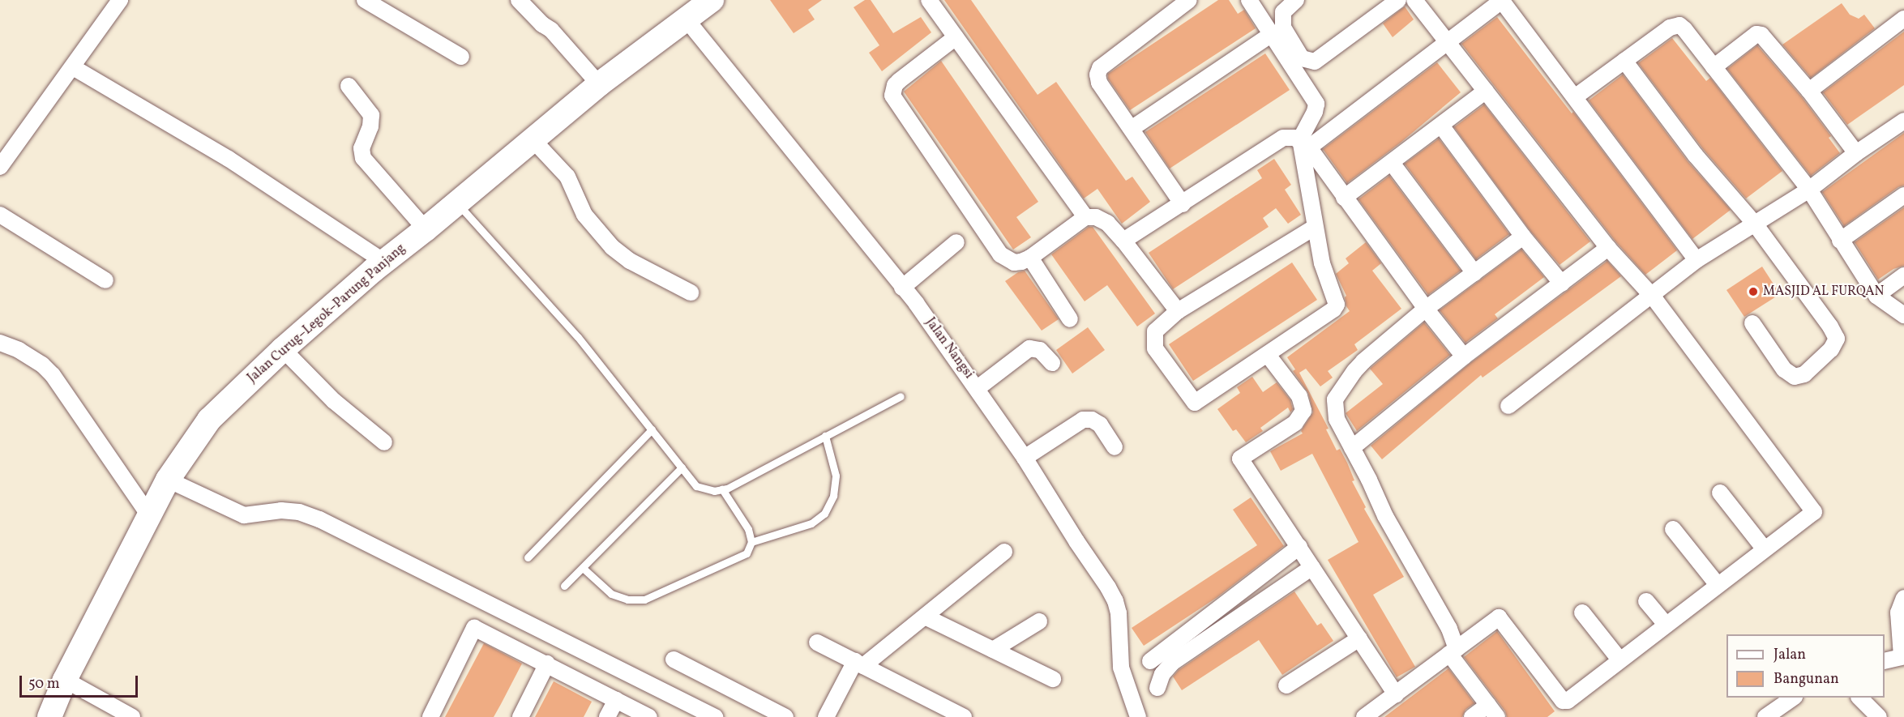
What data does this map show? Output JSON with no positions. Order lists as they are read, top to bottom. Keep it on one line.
{"streets":{"main road":["Jalan Curug–Legok–Parung Panjang"],"street":["Jalan Nangsi"]},"crossings":[["Jalan Curug–Legok–Parung Panjang","Jalan Nangsi"]],"places":["MASJID AL FURQAN"],"legend":["Jalan","Bangunan"],"scale_bar":"50 m"}
